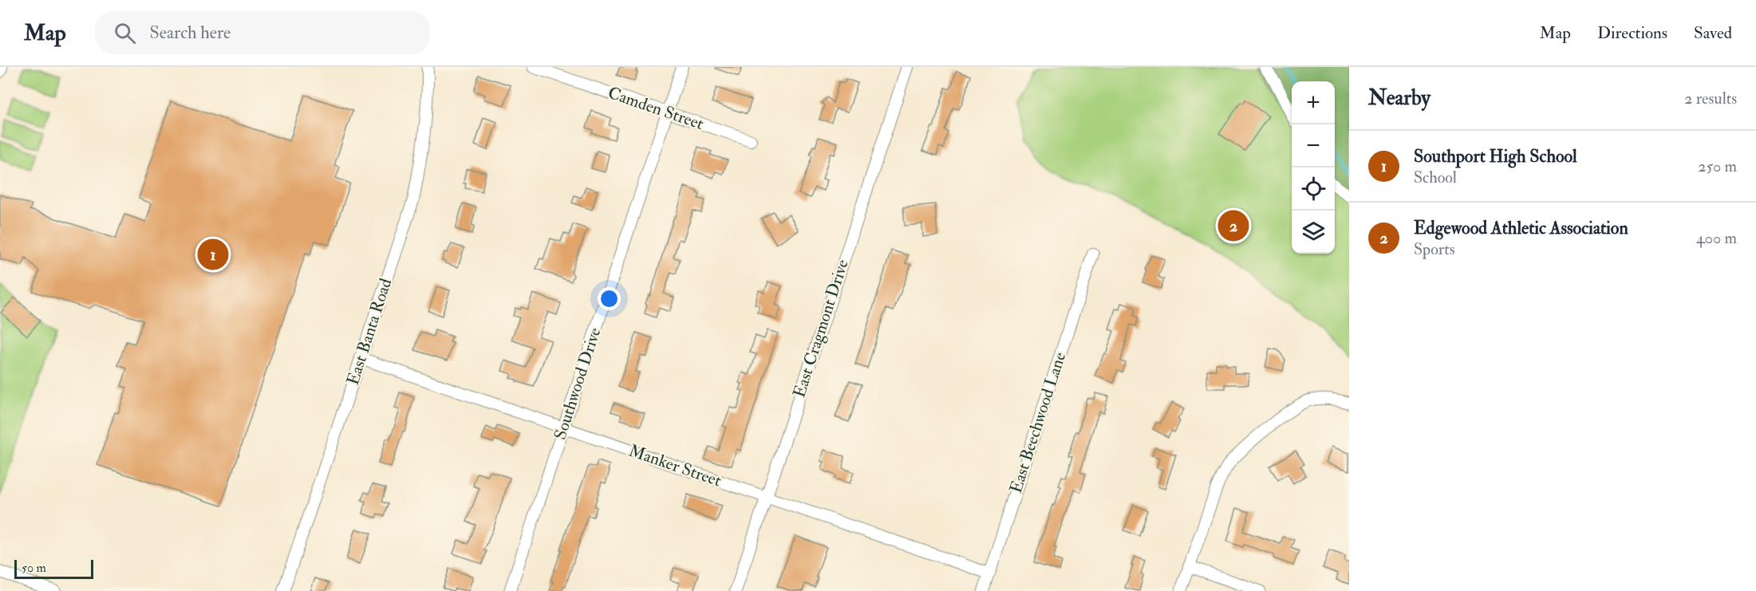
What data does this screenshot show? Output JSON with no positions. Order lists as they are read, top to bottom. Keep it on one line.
{"streets":{"street":["Camden Street","East Cragmont Drive","East Banta Road","Southwood Drive","East Beechwood Lane","Manker Street"]},"crossings":[["Camden Street","Southwood Drive"],["East Cragmont Drive","Manker Street"],["East Banta Road","Manker Street"],["Southwood Drive","Manker Street"],["East Beechwood Lane","Manker Street"]],"scale_bar":"50 m","page":{"header":"Map","search":"Search here","nav":["Map","Directions","Saved"],"heading":["Nearby","2 results"],"map_buttons":["+","−"],"list":[{"mark":"1","name":"Southport High School","note":"School","value":"250 m"},{"mark":"2","name":"Edgewood Athletic Association","note":"Sports","value":"400 m"}],"pins":["2","1"],"scale":"50 m"}}
